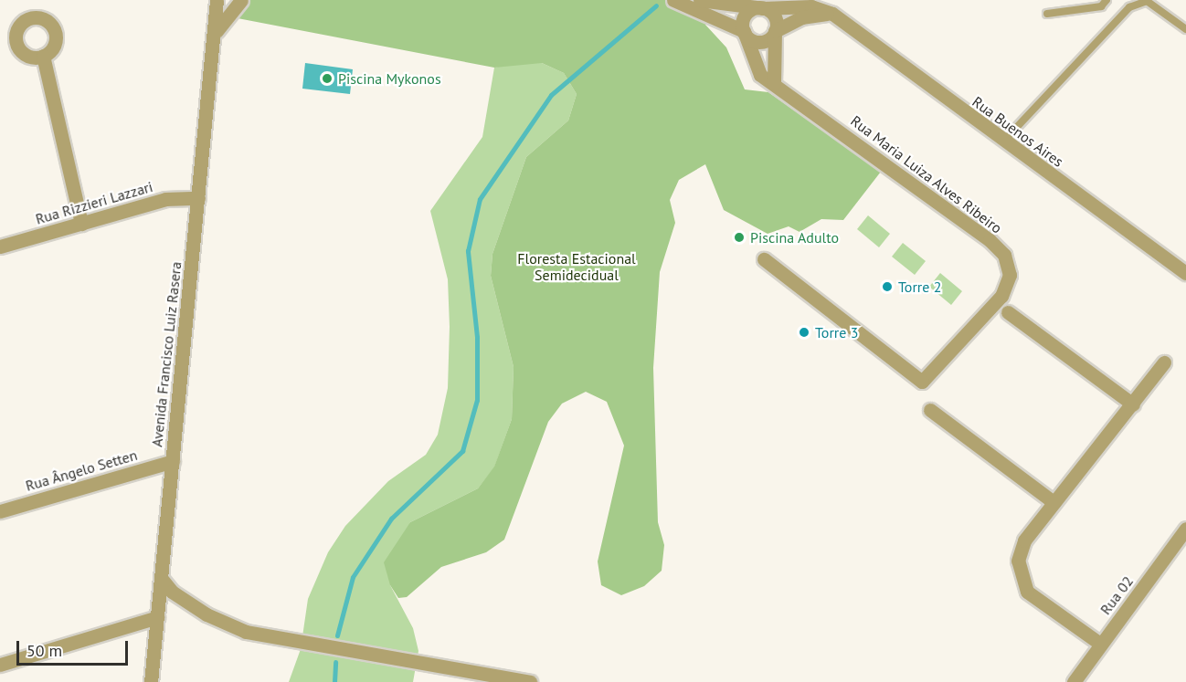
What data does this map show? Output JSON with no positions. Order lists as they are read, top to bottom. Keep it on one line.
{"streets":{"street":["Rua Buenos Aires","Rua Maria Luiza Alves Ribeiro","Rua Rizzieri Lazzari","Avenida Francisco Luiz Rasera","Rua Ângelo Setten","Rua 02"]},"crossings":[["Rua Rizzieri Lazzari","Avenida Francisco Luiz Rasera"],["Avenida Francisco Luiz Rasera","Rua Ângelo Setten"]],"parks":["Floresta Estacional Semidecidual"],"places":["Piscina Mykonos","Piscina Adulto","Torre 2","Torre 3"],"scale_bar":"50 m"}
